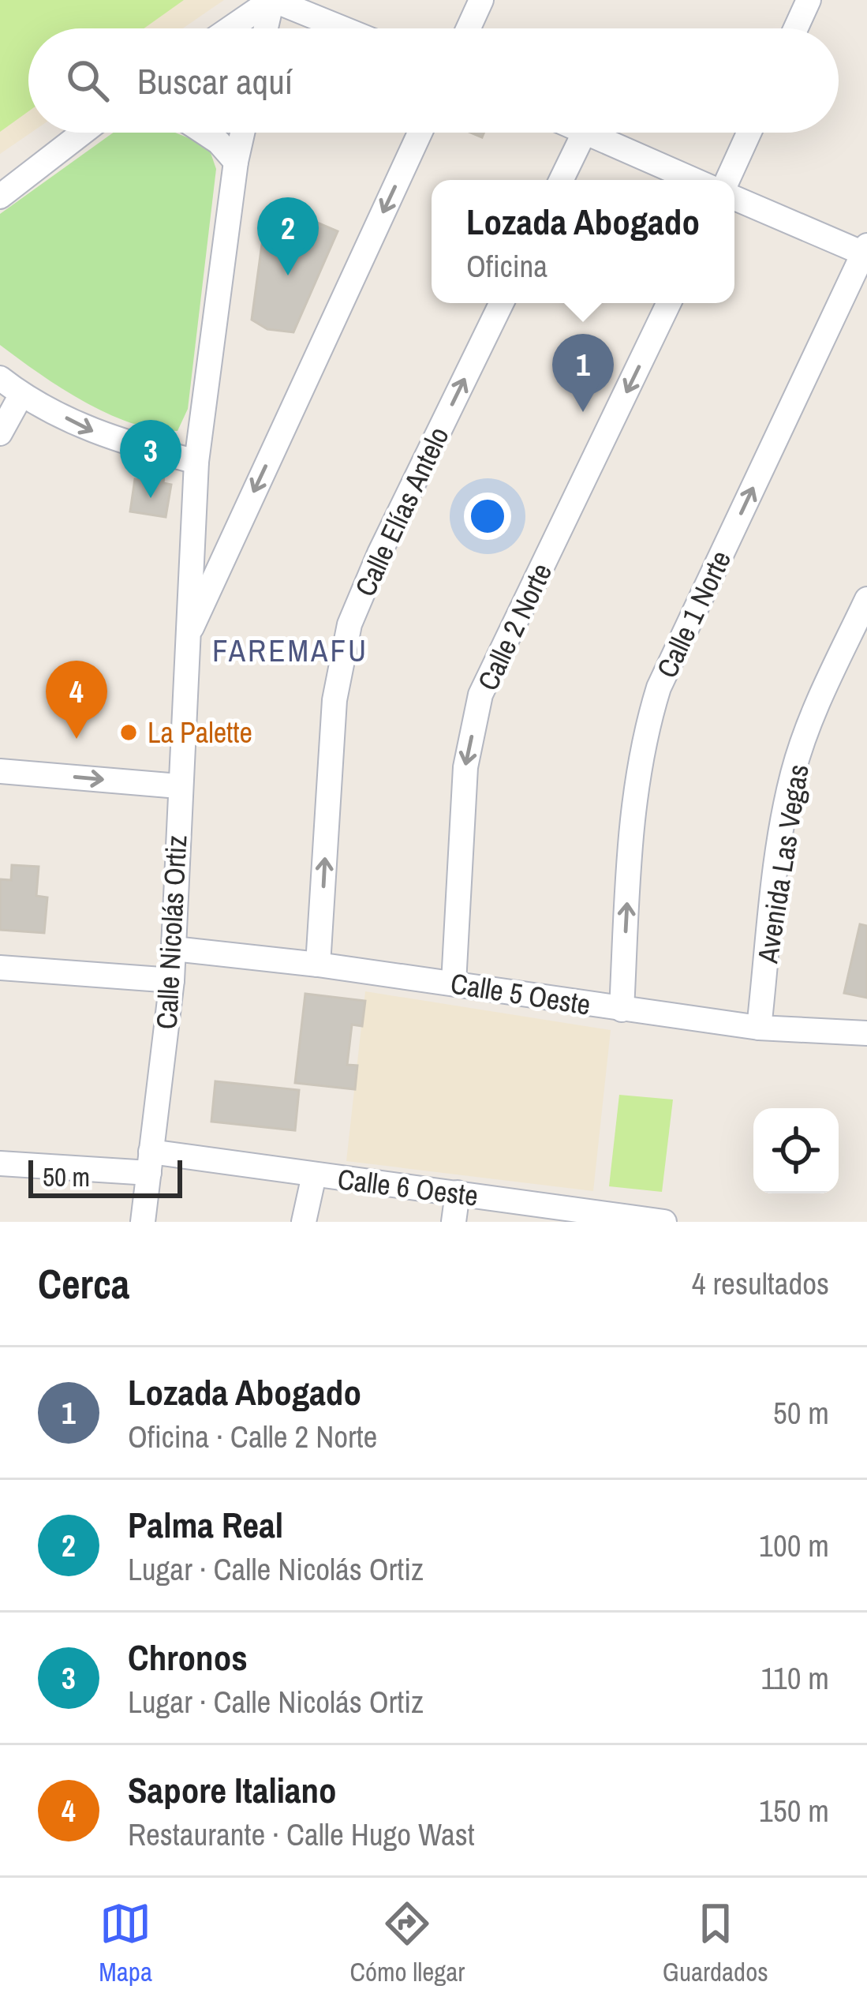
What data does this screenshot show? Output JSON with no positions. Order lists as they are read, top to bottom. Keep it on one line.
{"streets":{"street":["Calle Elías Antelo","Calle 1 Norte","Calle 2 Norte","Avenida Las Vegas","Calle Nicolás Ortiz","Calle 5 Oeste","Calle 6 Oeste"]},"crossings":[["Calle Elías Antelo","Calle 5 Oeste"],["Calle 1 Norte","Calle 5 Oeste"],["Calle 2 Norte","Calle 5 Oeste"],["Avenida Las Vegas","Calle 5 Oeste"],["Calle Nicolás Ortiz","Calle 5 Oeste"],["Calle Nicolás Ortiz","Calle 6 Oeste"]],"one_way":["Calle Elías Antelo","Calle 1 Norte","Calle 2 Norte"],"districts":["FAREMAFU"],"places":["La Palette"],"scale_bar":"50 m","page":{"search":"Buscar aquí","popup":["Lozada Abogado","Oficina"],"pins":["2","1","3","4"],"scale":"50 m","heading":["Cerca","4 resultados"],"list":[{"mark":"1","name":"Lozada Abogado","note":"Oficina · Calle 2 Norte","value":"50 m"},{"mark":"2","name":"Palma Real","note":"Lugar · Calle Nicolás Ortiz","value":"100 m"},{"mark":"3","name":"Chronos","note":"Lugar · Calle Nicolás Ortiz","value":"110 m"},{"mark":"4","name":"Sapore Italiano","note":"Restaurante · Calle Hugo Wast","value":"150 m"}],"nav":["Mapa","Cómo llegar","Guardados"]}}
